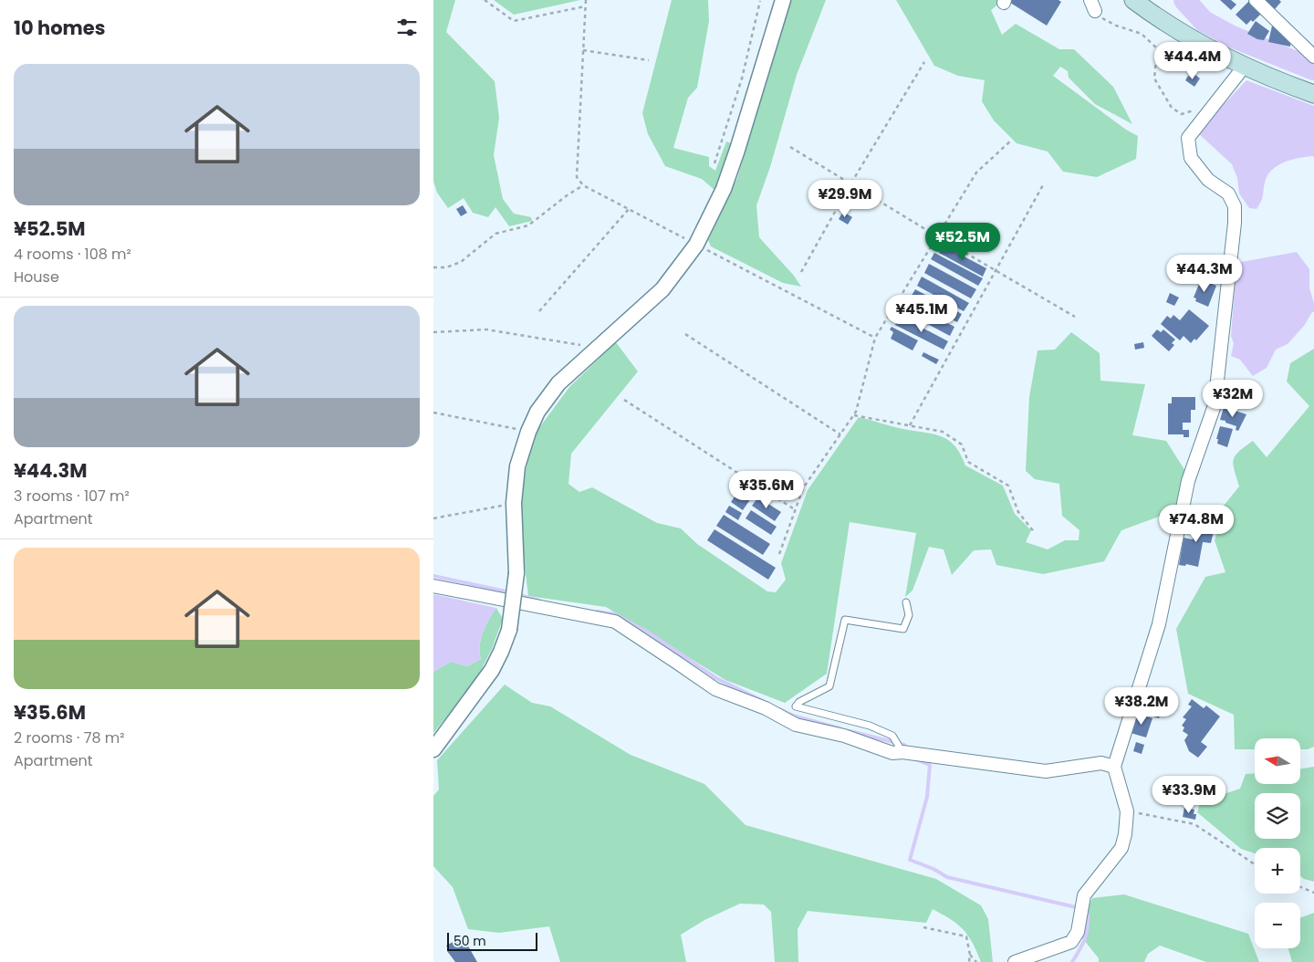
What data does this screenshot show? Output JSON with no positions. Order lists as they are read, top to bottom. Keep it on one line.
{"scale_bar":"50 m","north":"left","page":{"heading":"10 homes","price":["¥44.4M","¥29.9M","¥52.5M","¥44.3M","¥45.1M","¥32M","¥35.6M","¥74.8M","¥38.2M","¥33.9M"],"list":[{"name":"¥52.5M","note":"4 rooms · 108 m² · House"},{"name":"¥44.3M","note":"3 rooms · 107 m² · Apartment"},{"name":"¥35.6M","note":"2 rooms · 78 m² · Apartment"}],"map_buttons":["+","−"],"scale":"50 m"}}
